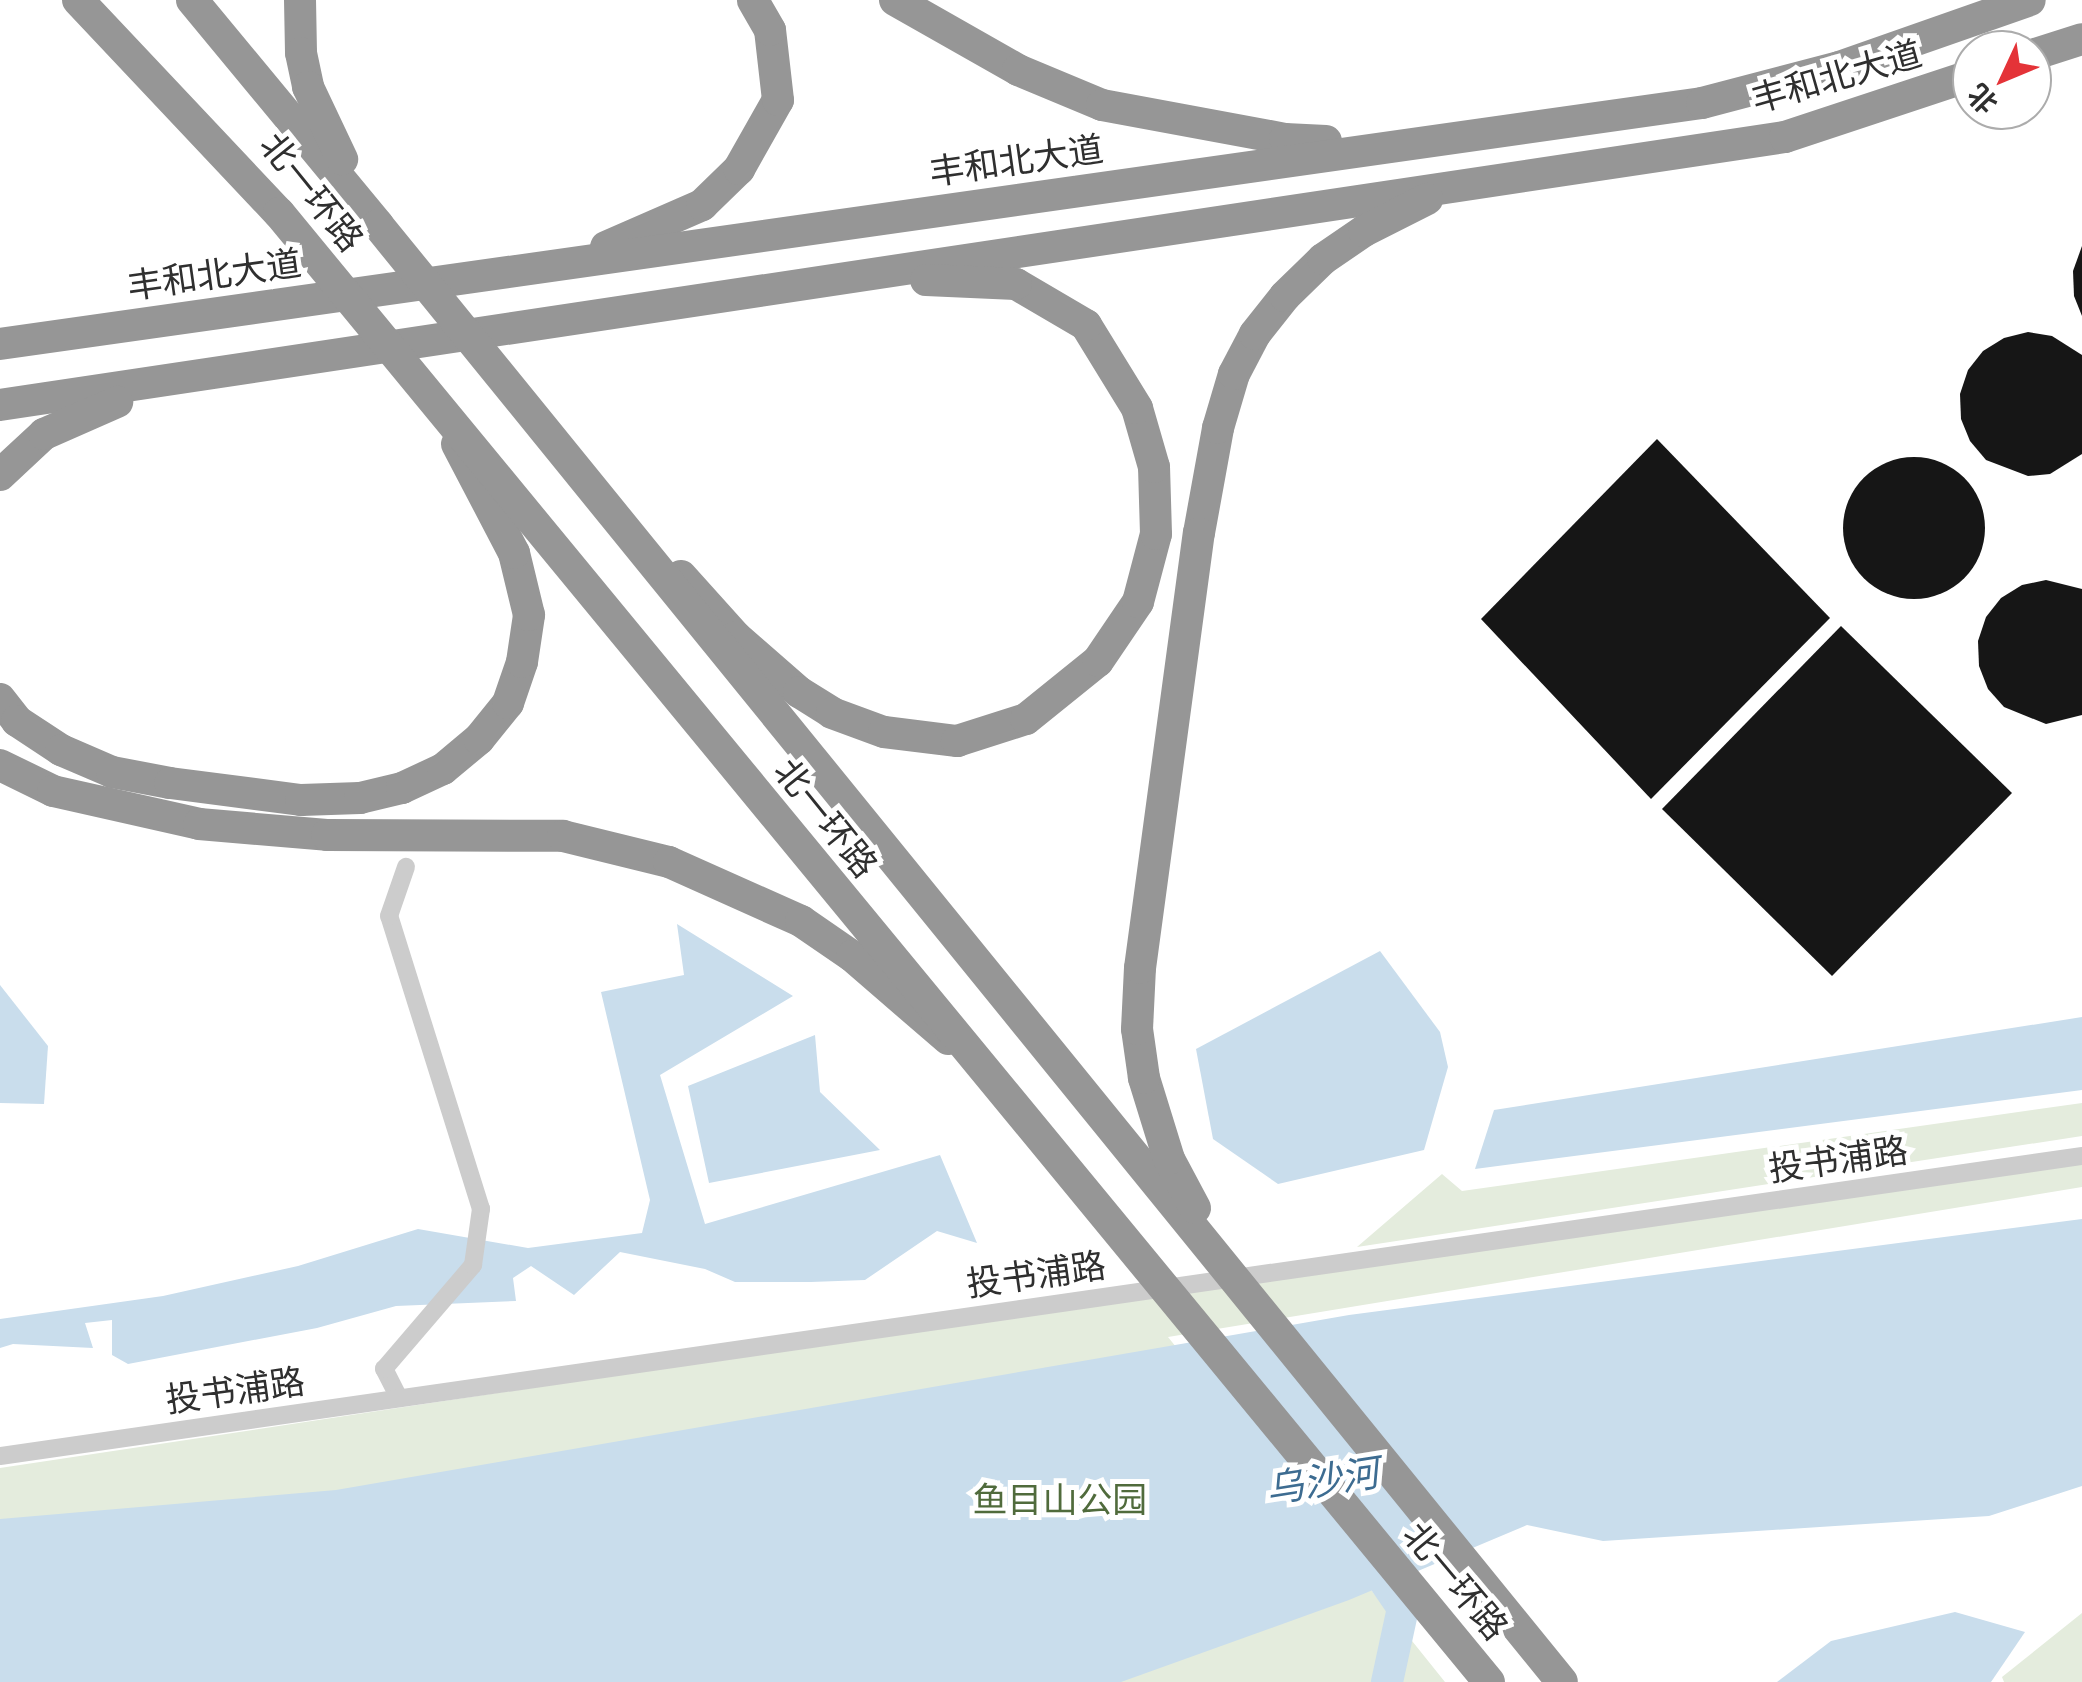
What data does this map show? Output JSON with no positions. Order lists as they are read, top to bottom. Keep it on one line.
{"streets":{"highway":["丰和北大道","北一环路"],"street":["投书浦路"]},"water":["乌沙河"],"parks":["鱼目山公园"],"north":"bottom left"}
